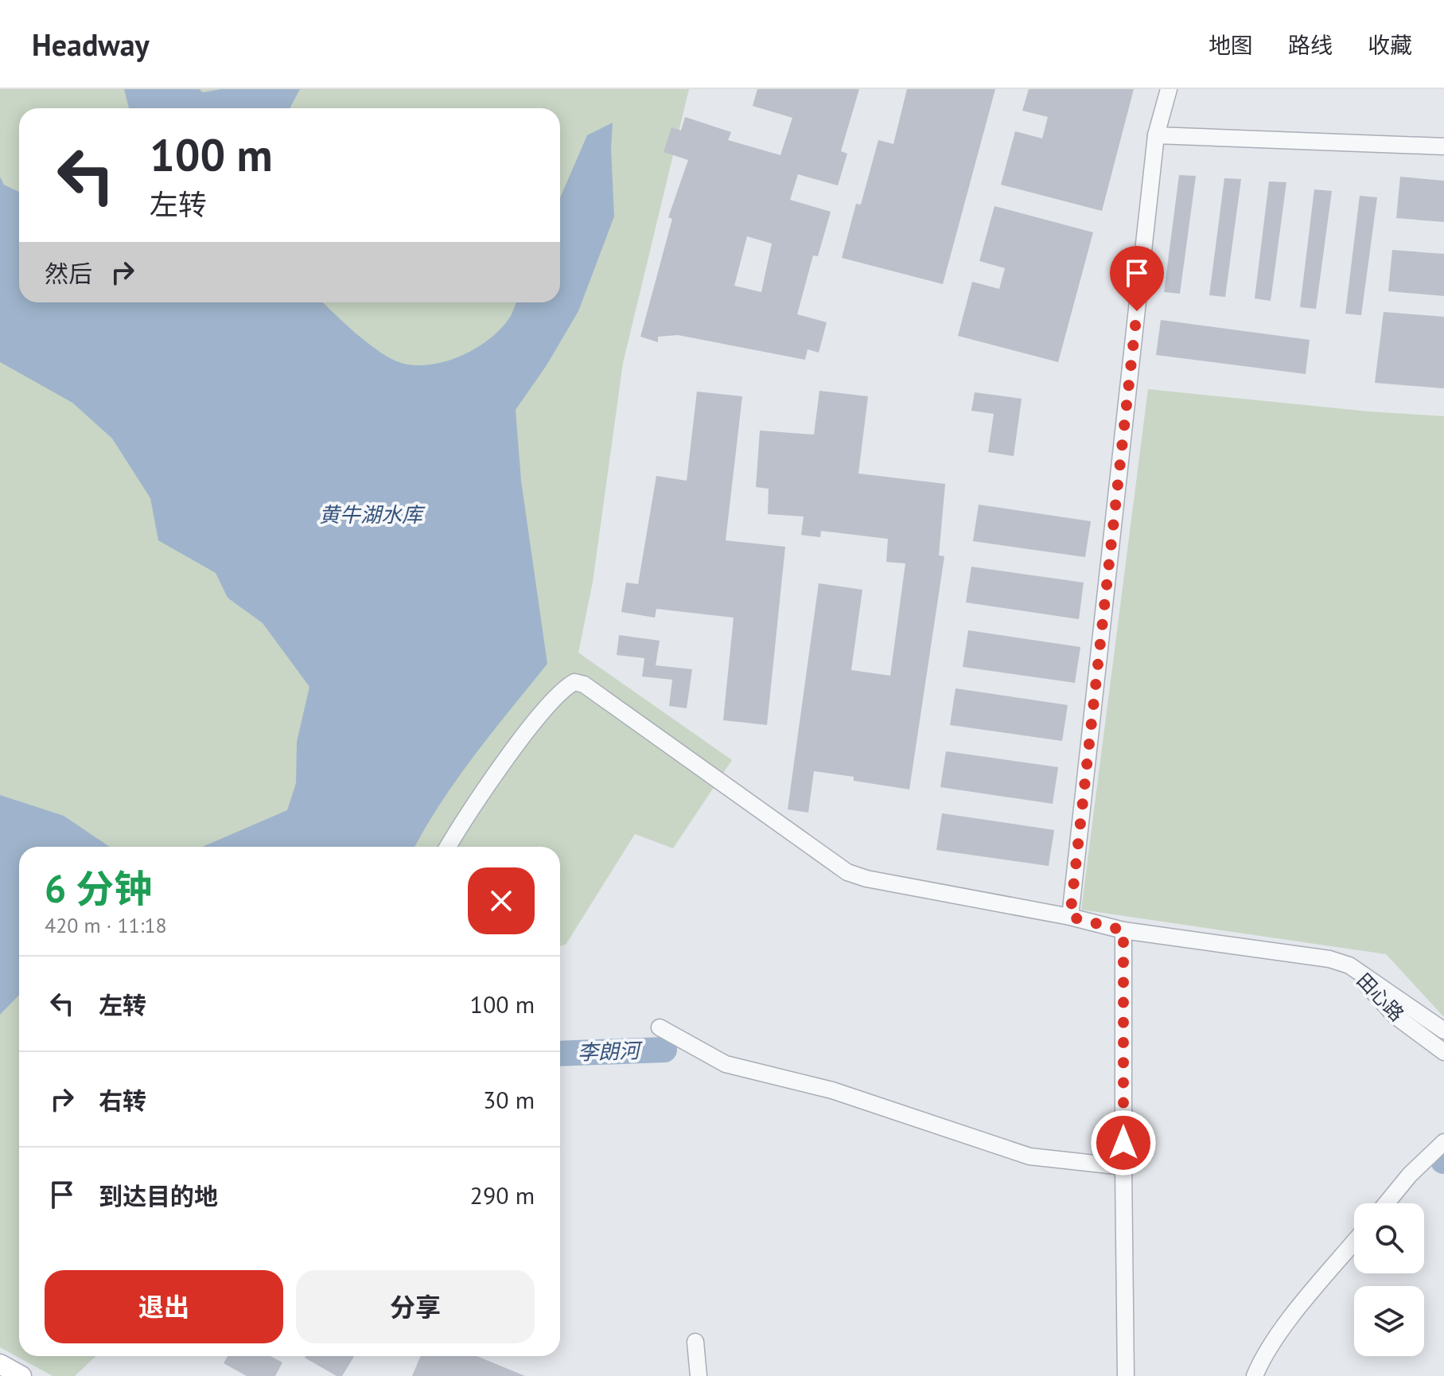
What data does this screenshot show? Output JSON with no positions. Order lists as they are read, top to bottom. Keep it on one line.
{"streets":{"street":["田心路"]},"water":["黄牛湖水库","李朗河"],"page":{"header":"Headway","nav":["地图","路线","收藏"],"turn":["100 m","左转"],"then":"然后","heading":["6 分钟","420 m · 11:18"],"list":[{"name":"左转","value":"100 m"},{"name":"右转","value":"30 m"},{"name":"到达目的地","value":"290 m"}],"buttons":["退出","分享"]}}
